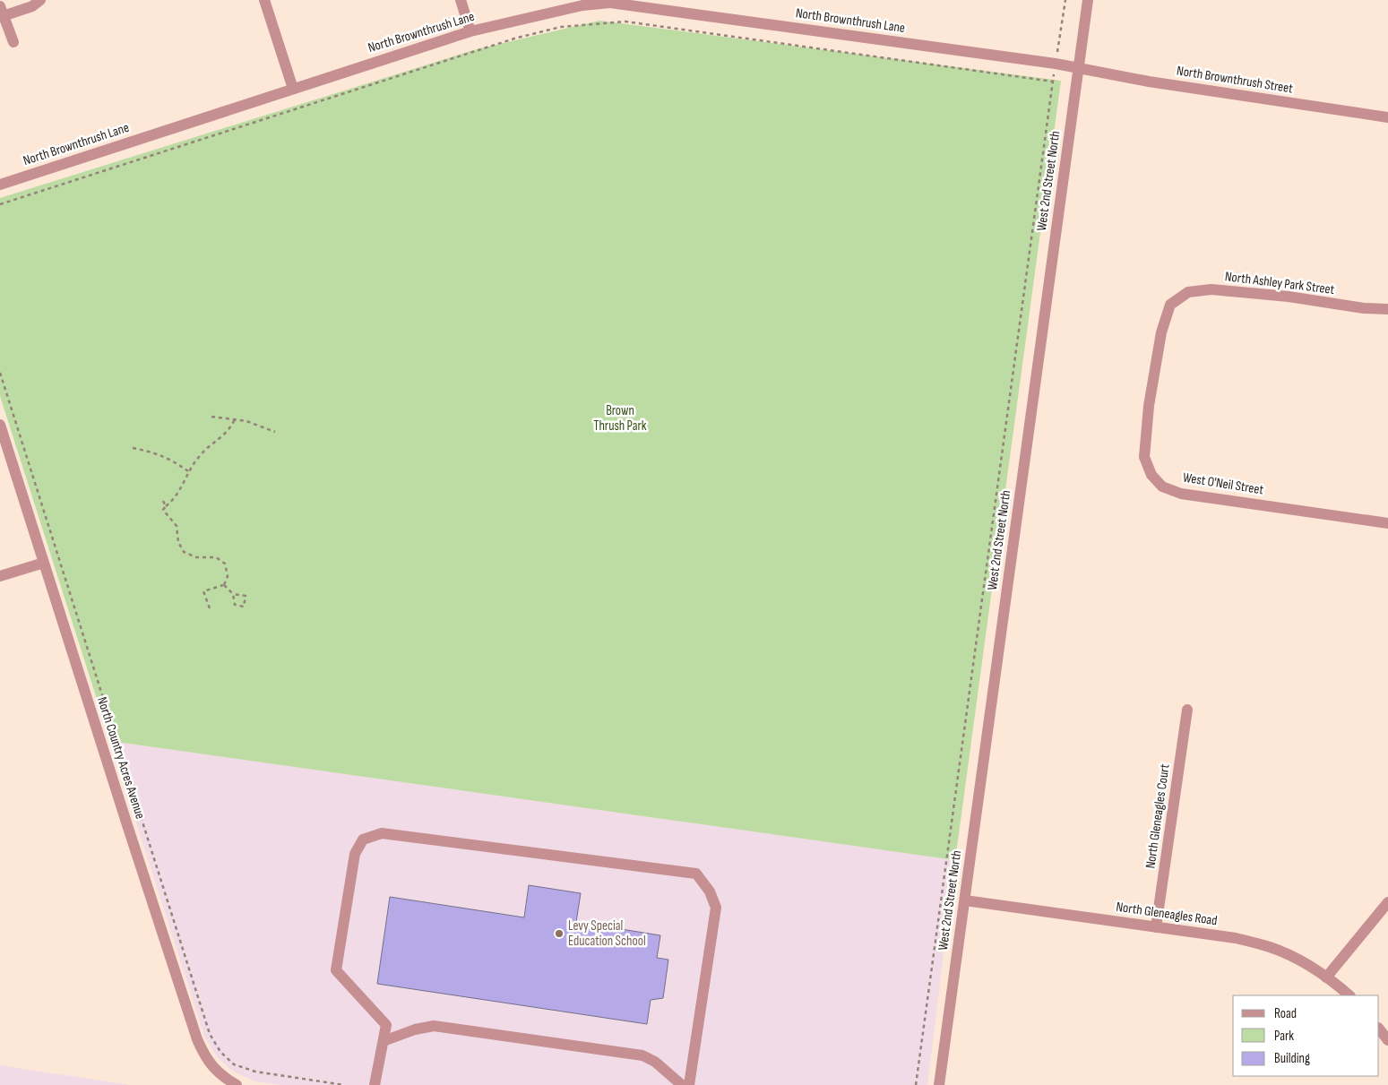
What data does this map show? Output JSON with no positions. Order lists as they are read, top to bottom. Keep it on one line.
{"streets":{"street":["North Brownthrush Lane","North Brownthrush Street","West 2nd Street North","North Ashley Park Street","West O'Neil Street","North Country Acres Avenue","North Gleneagles Court","North Gleneagles Road"]},"crossings":[["North Brownthrush Lane","North Brownthrush Street"],["North Brownthrush Lane","West 2nd Street North"],["North Brownthrush Street","West 2nd Street North"],["West 2nd Street North","North Gleneagles Road"],["North Ashley Park Street","West O'Neil Street"],["North Gleneagles Court","North Gleneagles Road"]],"parks":["Brown Thrush Park"],"places":["Levy Special Education School"],"legend":["Road","Park","Building"]}
